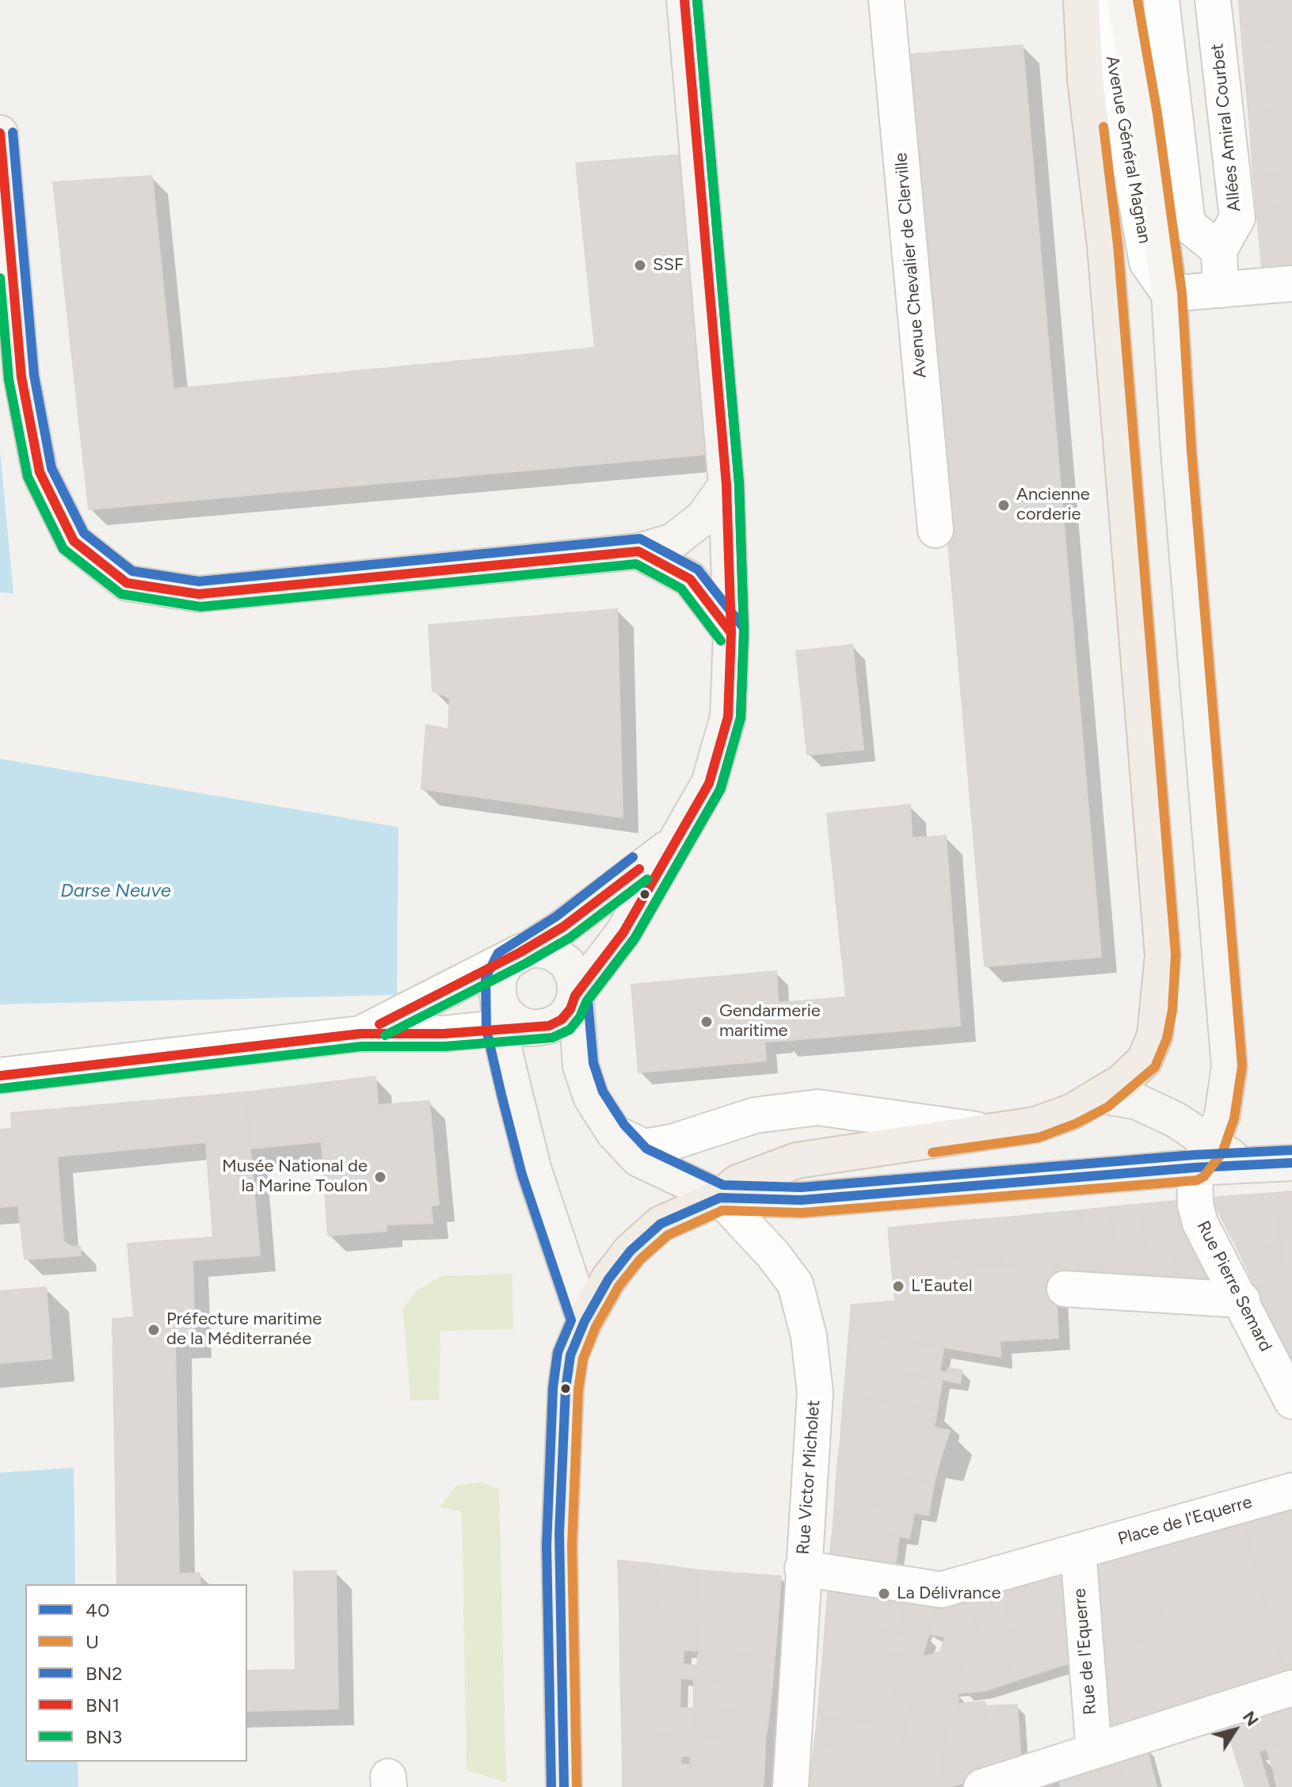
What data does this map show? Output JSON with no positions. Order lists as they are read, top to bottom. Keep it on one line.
{"streets":{"main road":["Avenue Général Magnan"],"street":["Allées Amiral Courbet","Avenue Chevalier de Clerville","Rue Pierre Semard","Rue Victor Micholet","Place de l'Equerre","Rue de l'Equerre"]},"crossings":[["Avenue Général Magnan","Rue Pierre Semard"],["Avenue Général Magnan","Rue Victor Micholet"],["Rue Victor Micholet","Place de l'Equerre"],["Place de l'Equerre","Rue de l'Equerre"]],"water":["Darse Neuve"],"places":["SSF","Ancienne corderie","Gendarmerie maritime","Musée National de la Marine Toulon","L'Eautel","Préfecture maritime de la Méditerranée","La Délivrance"],"lines":["transit line U","transit line BN2","transit line BN1","transit line BN3","transit line 40"],"legend":["40","U","BN2","BN1","BN3"],"north":"top right"}
